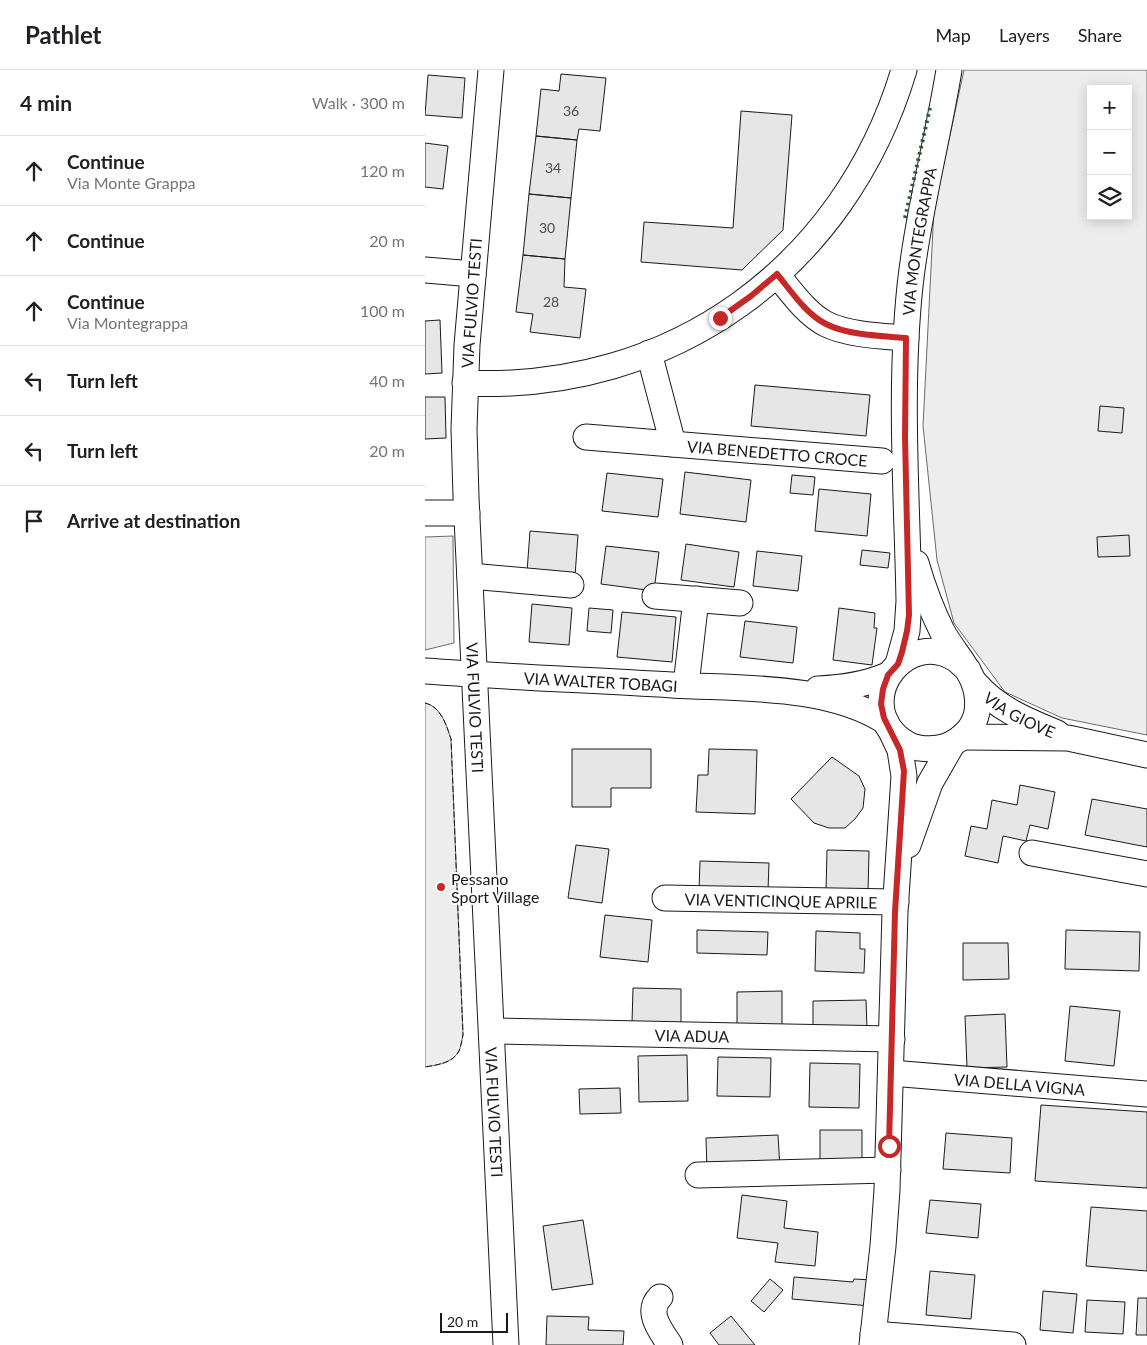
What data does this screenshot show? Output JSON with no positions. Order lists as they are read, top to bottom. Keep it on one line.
{"streets":{"street":["VIA MONTEGRAPPA","VIA FULVIO TESTI","VIA BENEDETTO CROCE","VIA WALTER TOBAGI","VIA GIOVE","VIA VENTICINQUE APRILE","VIA ADUA","VIA DELLA VIGNA"]},"crossings":[["VIA MONTEGRAPPA","VIA WALTER TOBAGI"],["VIA MONTEGRAPPA","VIA GIOVE"],["VIA FULVIO TESTI","VIA WALTER TOBAGI"],["VIA FULVIO TESTI","VIA ADUA"],["VIA WALTER TOBAGI","VIA GIOVE"]],"places":["Pessano Sport Village"],"house_numbers":["36","34","30","28"],"scale_bar":"20 m","page":{"header":"Pathlet","nav":["Map","Layers","Share"],"heading":["4 min","Walk · 300 m"],"map_buttons":["+","−"],"list":[["Continue","Via Monte Grappa","120 m"],["Continue","20 m"],["Continue","Via Montegrappa","100 m"],["Turn left","40 m"],["Turn left","20 m"],"Arrive at destination"],"scale":"20 m"}}
